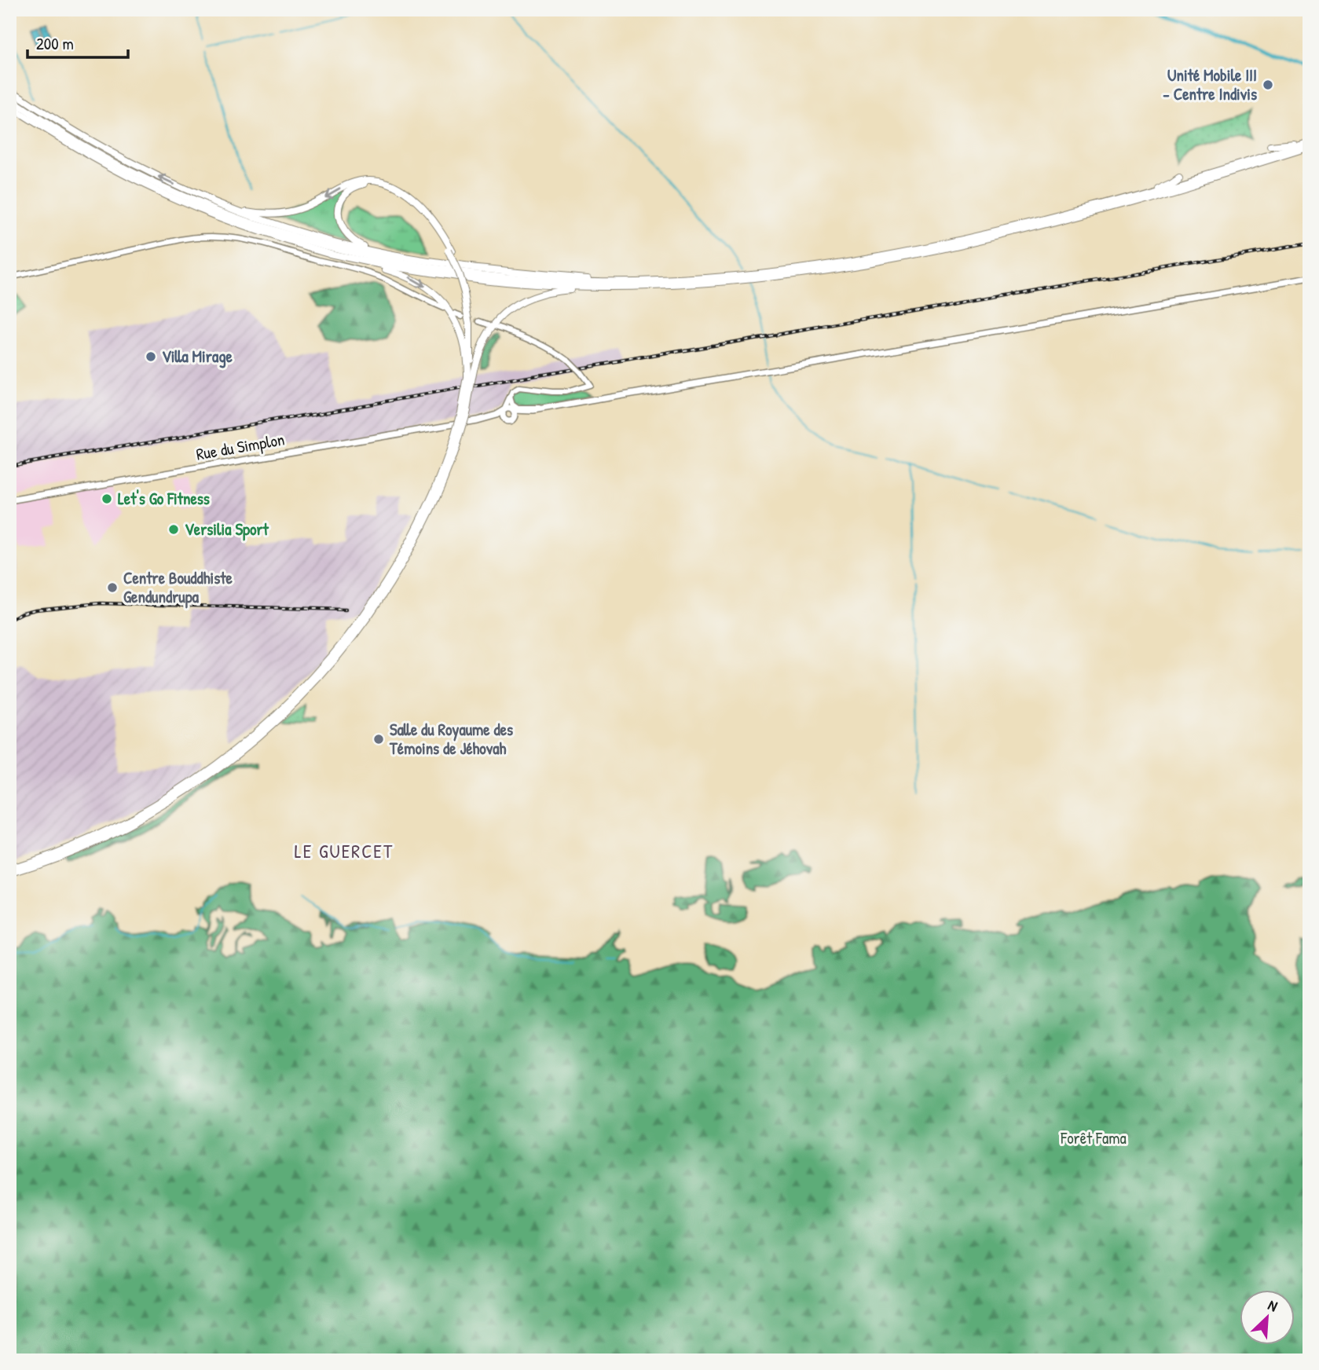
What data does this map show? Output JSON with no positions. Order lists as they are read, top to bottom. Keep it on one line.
{"streets":{"main road":["Rue du Simplon"]},"districts":["LE GUERCET"],"parks":["Forêt Fama"],"places":["Unité Mobile III - Centre Indivis","Villa Mirage","Let's Go Fitness","Versilia Sport","Centre Bouddhiste Gendundrupa","Salle du Royaume des Témoins de Jéhovah"],"scale_bar":"200 m","north":"top right"}
